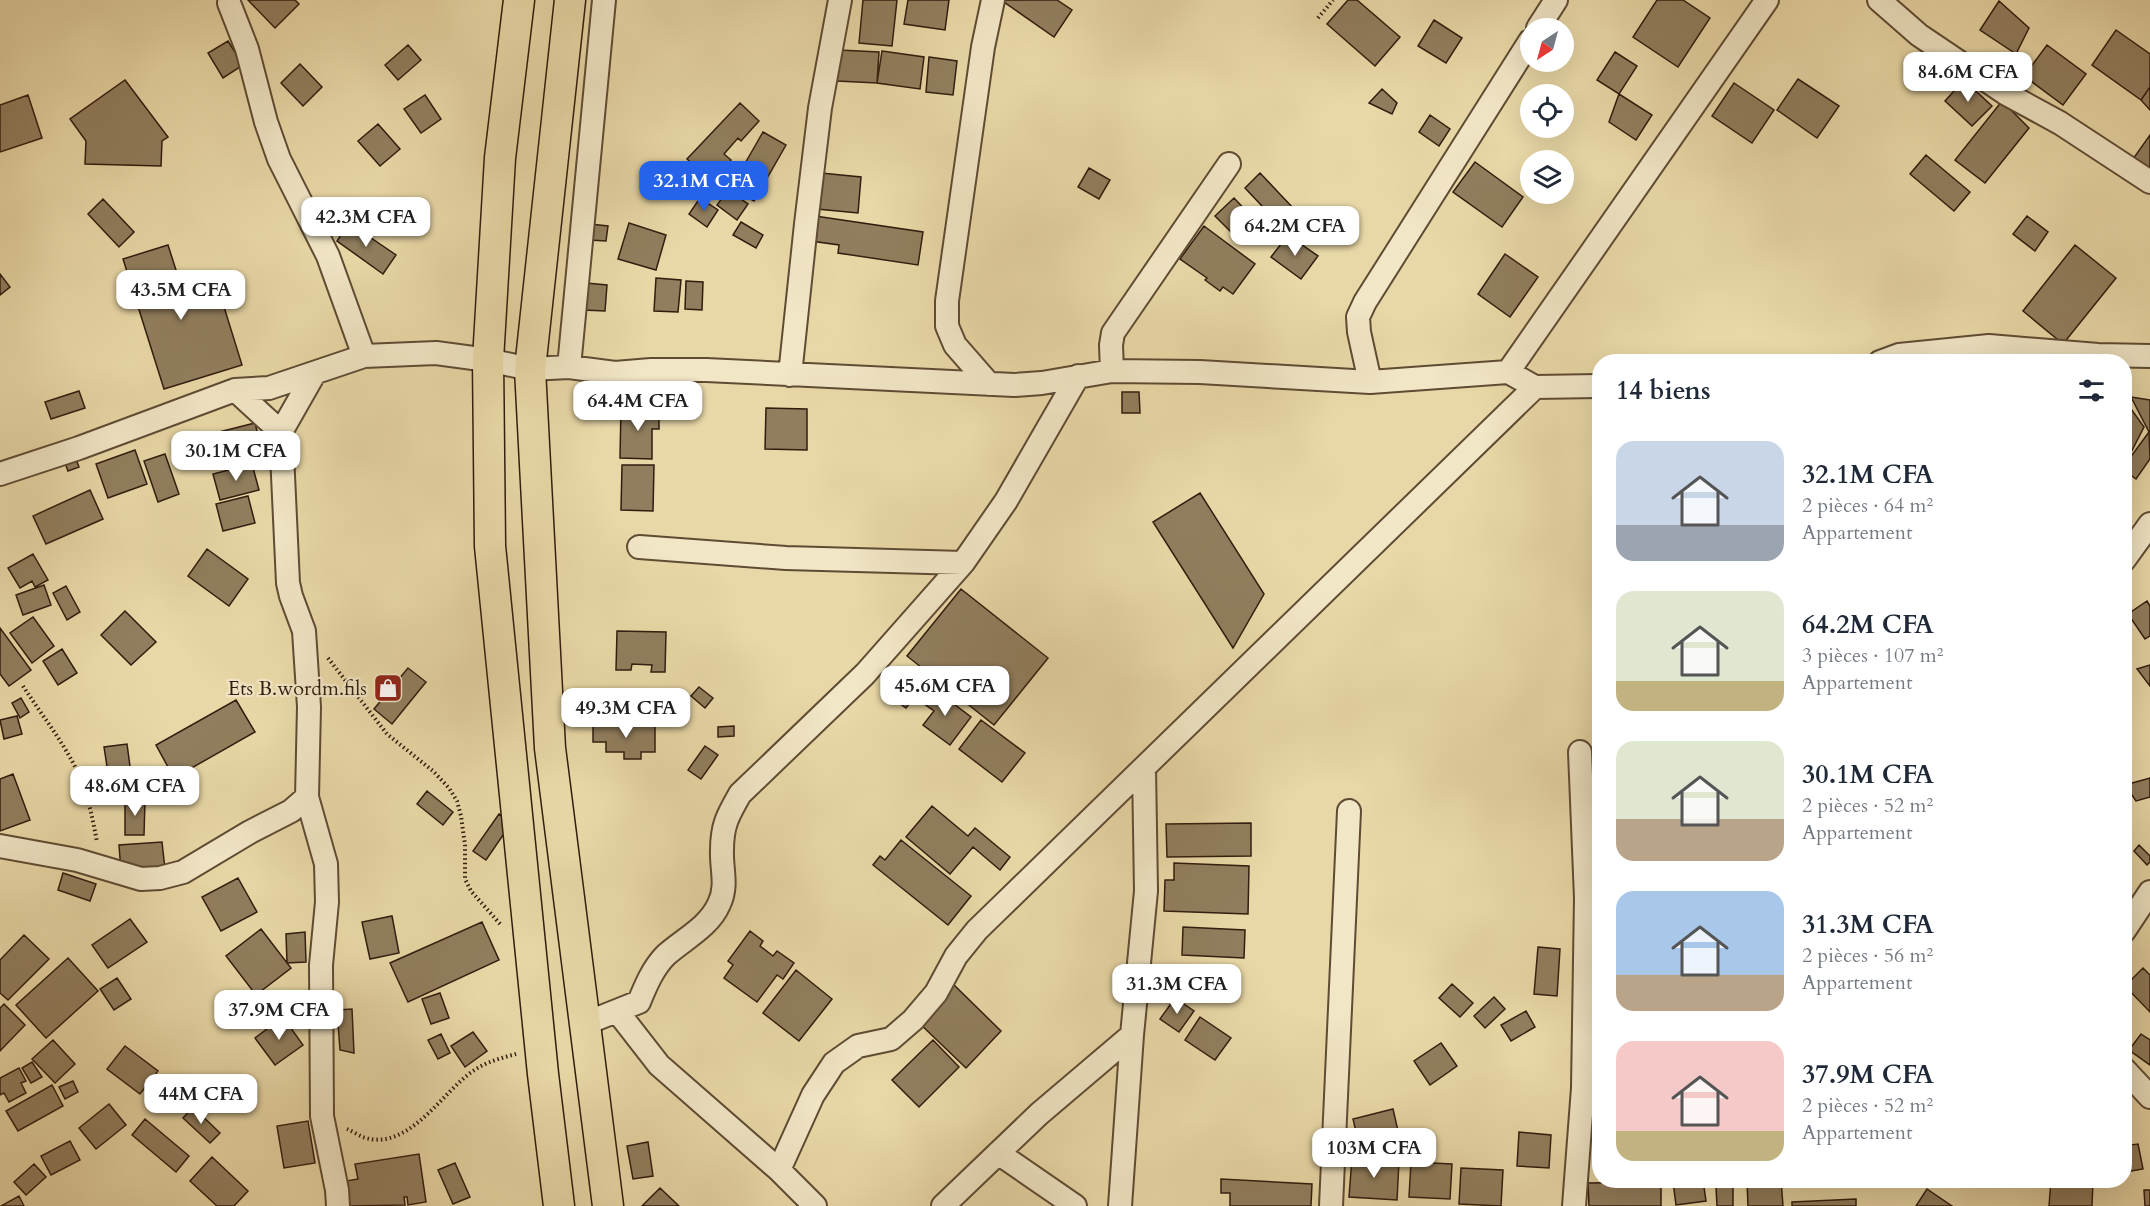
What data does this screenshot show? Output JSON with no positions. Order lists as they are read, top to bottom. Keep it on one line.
{"places":{"shop":["Ets B.wordm.fils"]},"north":"bottom left","page":{"price":["84.6M CFA","32.1M CFA","42.3M CFA","64.2M CFA","43.5M CFA","64.4M CFA","30.1M CFA","45.6M CFA","49.3M CFA","48.6M CFA","31.3M CFA","37.9M CFA","44M CFA","103M CFA"],"heading":"14 biens","list":[{"name":"32.1M CFA","note":"2 pièces · 64 m² · Appartement"},{"name":"64.2M CFA","note":"3 pièces · 107 m² · Appartement"},{"name":"30.1M CFA","note":"2 pièces · 52 m² · Appartement"},{"name":"31.3M CFA","note":"2 pièces · 56 m² · Appartement"},{"name":"37.9M CFA","note":"2 pièces · 52 m² · Appartement"}]}}
